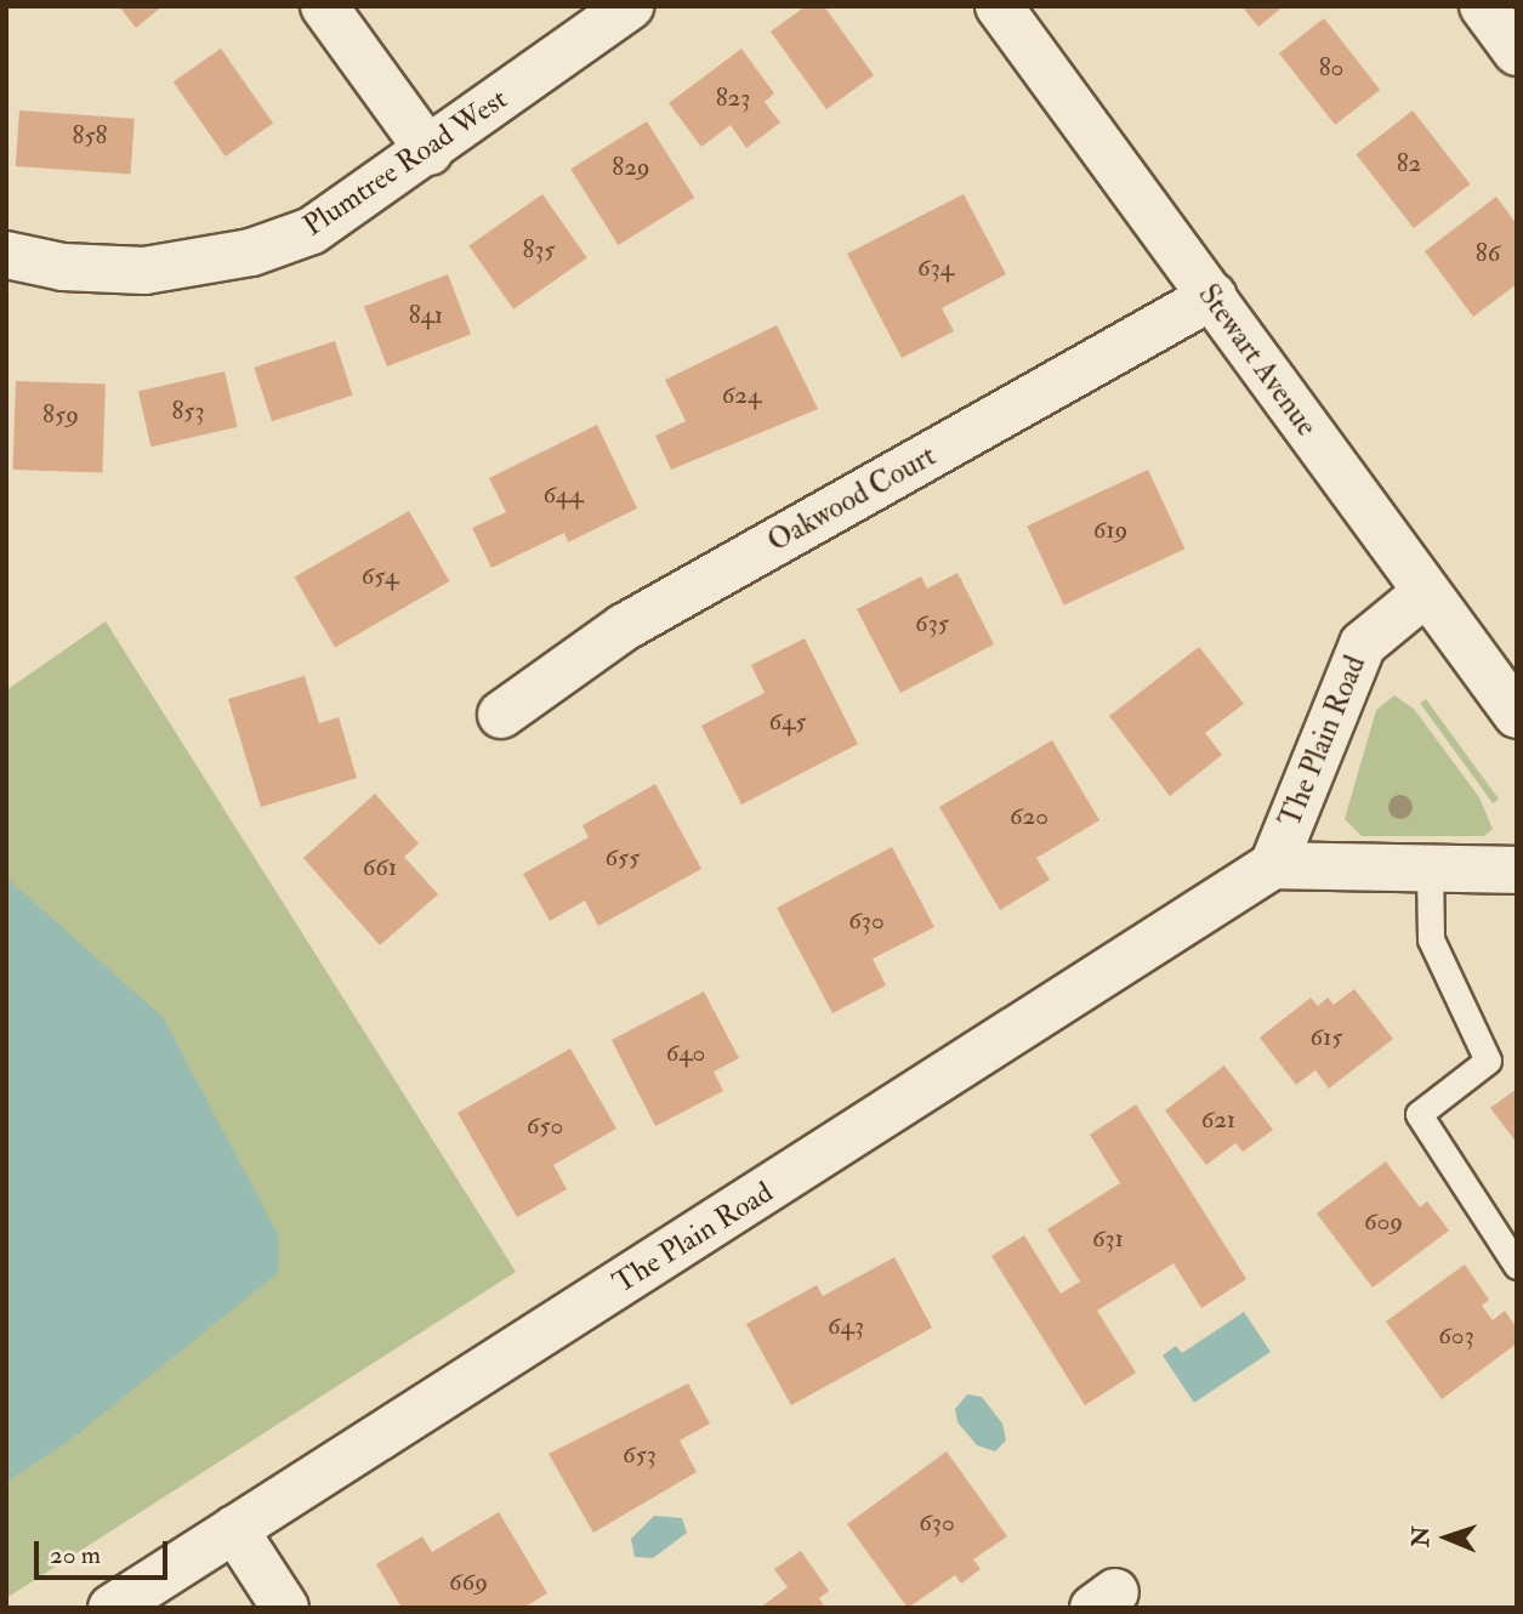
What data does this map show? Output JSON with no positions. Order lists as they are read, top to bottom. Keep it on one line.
{"streets":{"street":["Plumtree Road West","Stewart Avenue","Oakwood Court","The Plain Road"]},"crossings":[["Stewart Avenue","Oakwood Court"],["Stewart Avenue","The Plain Road"]],"house_numbers":["80","823","858","82","829","835","86","634","841","624","853","859","644","619","654","635","645","620","655","661","630","615","640","621","650","609","631","643","603","653","630","669"],"scale_bar":"20 m","north":"left"}
